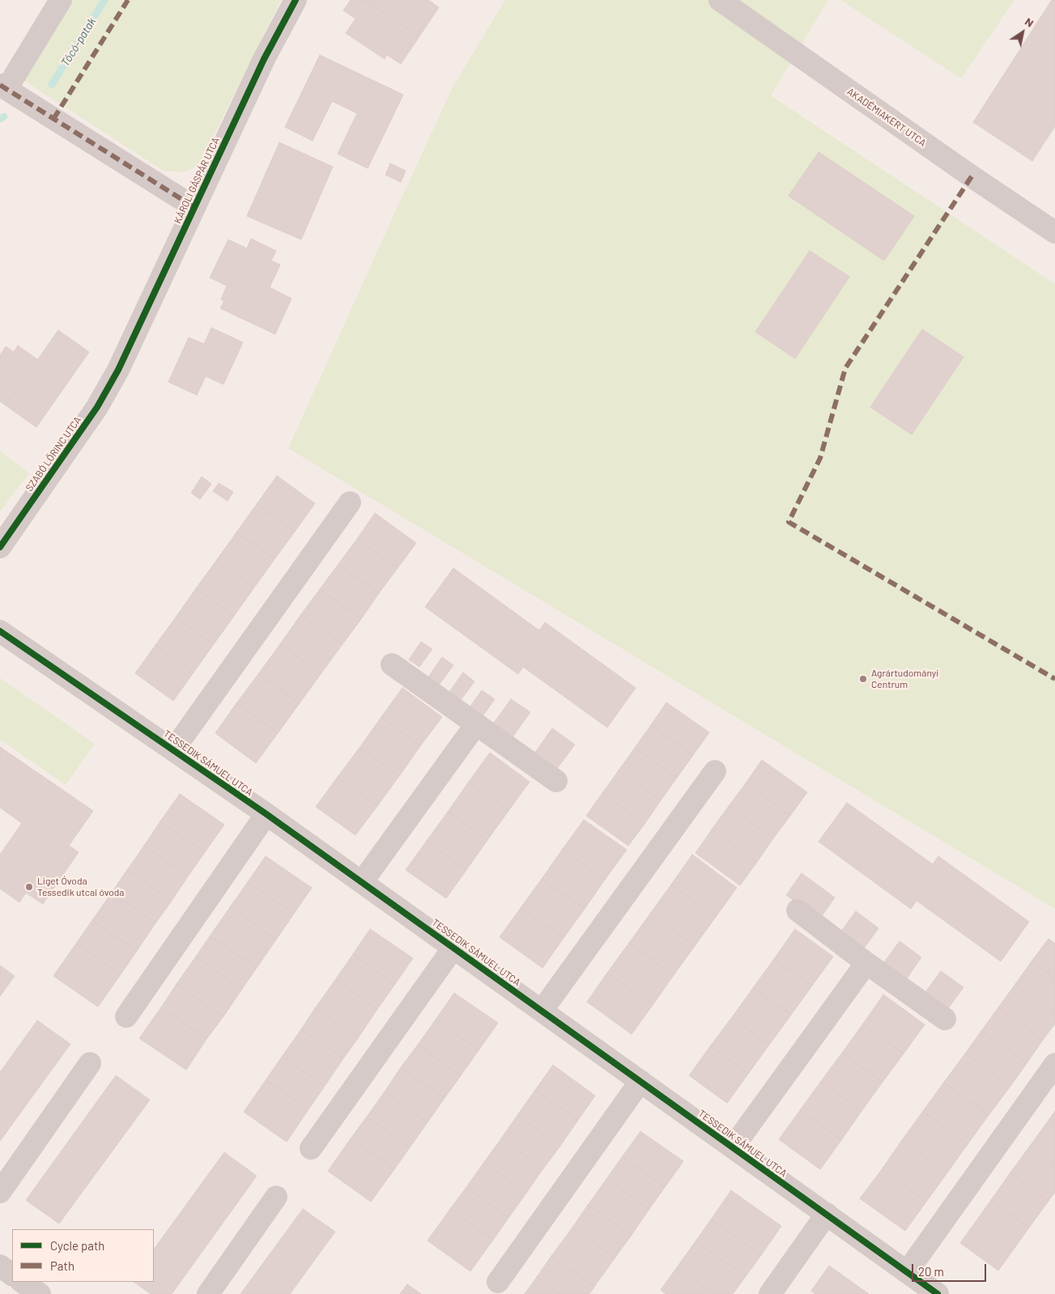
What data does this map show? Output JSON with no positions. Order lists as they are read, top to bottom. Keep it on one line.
{"streets":{"street":["AKADÉMIAKERT UTCA","KÁROLI GÁSPÁR UTCA","SZABÓ LŐRINC UTCA","TESSEDIK SÁMUEL UTCA"]},"crossings":[["KÁROLI GÁSPÁR UTCA","SZABÓ LŐRINC UTCA"]],"water":["Tócó-patak"],"places":["Agrártudományi Centrum","Liget Óvoda Tessedik utcai óvoda"],"legend":["Cycle path","Path"],"scale_bar":"20 m","north":"top right"}
